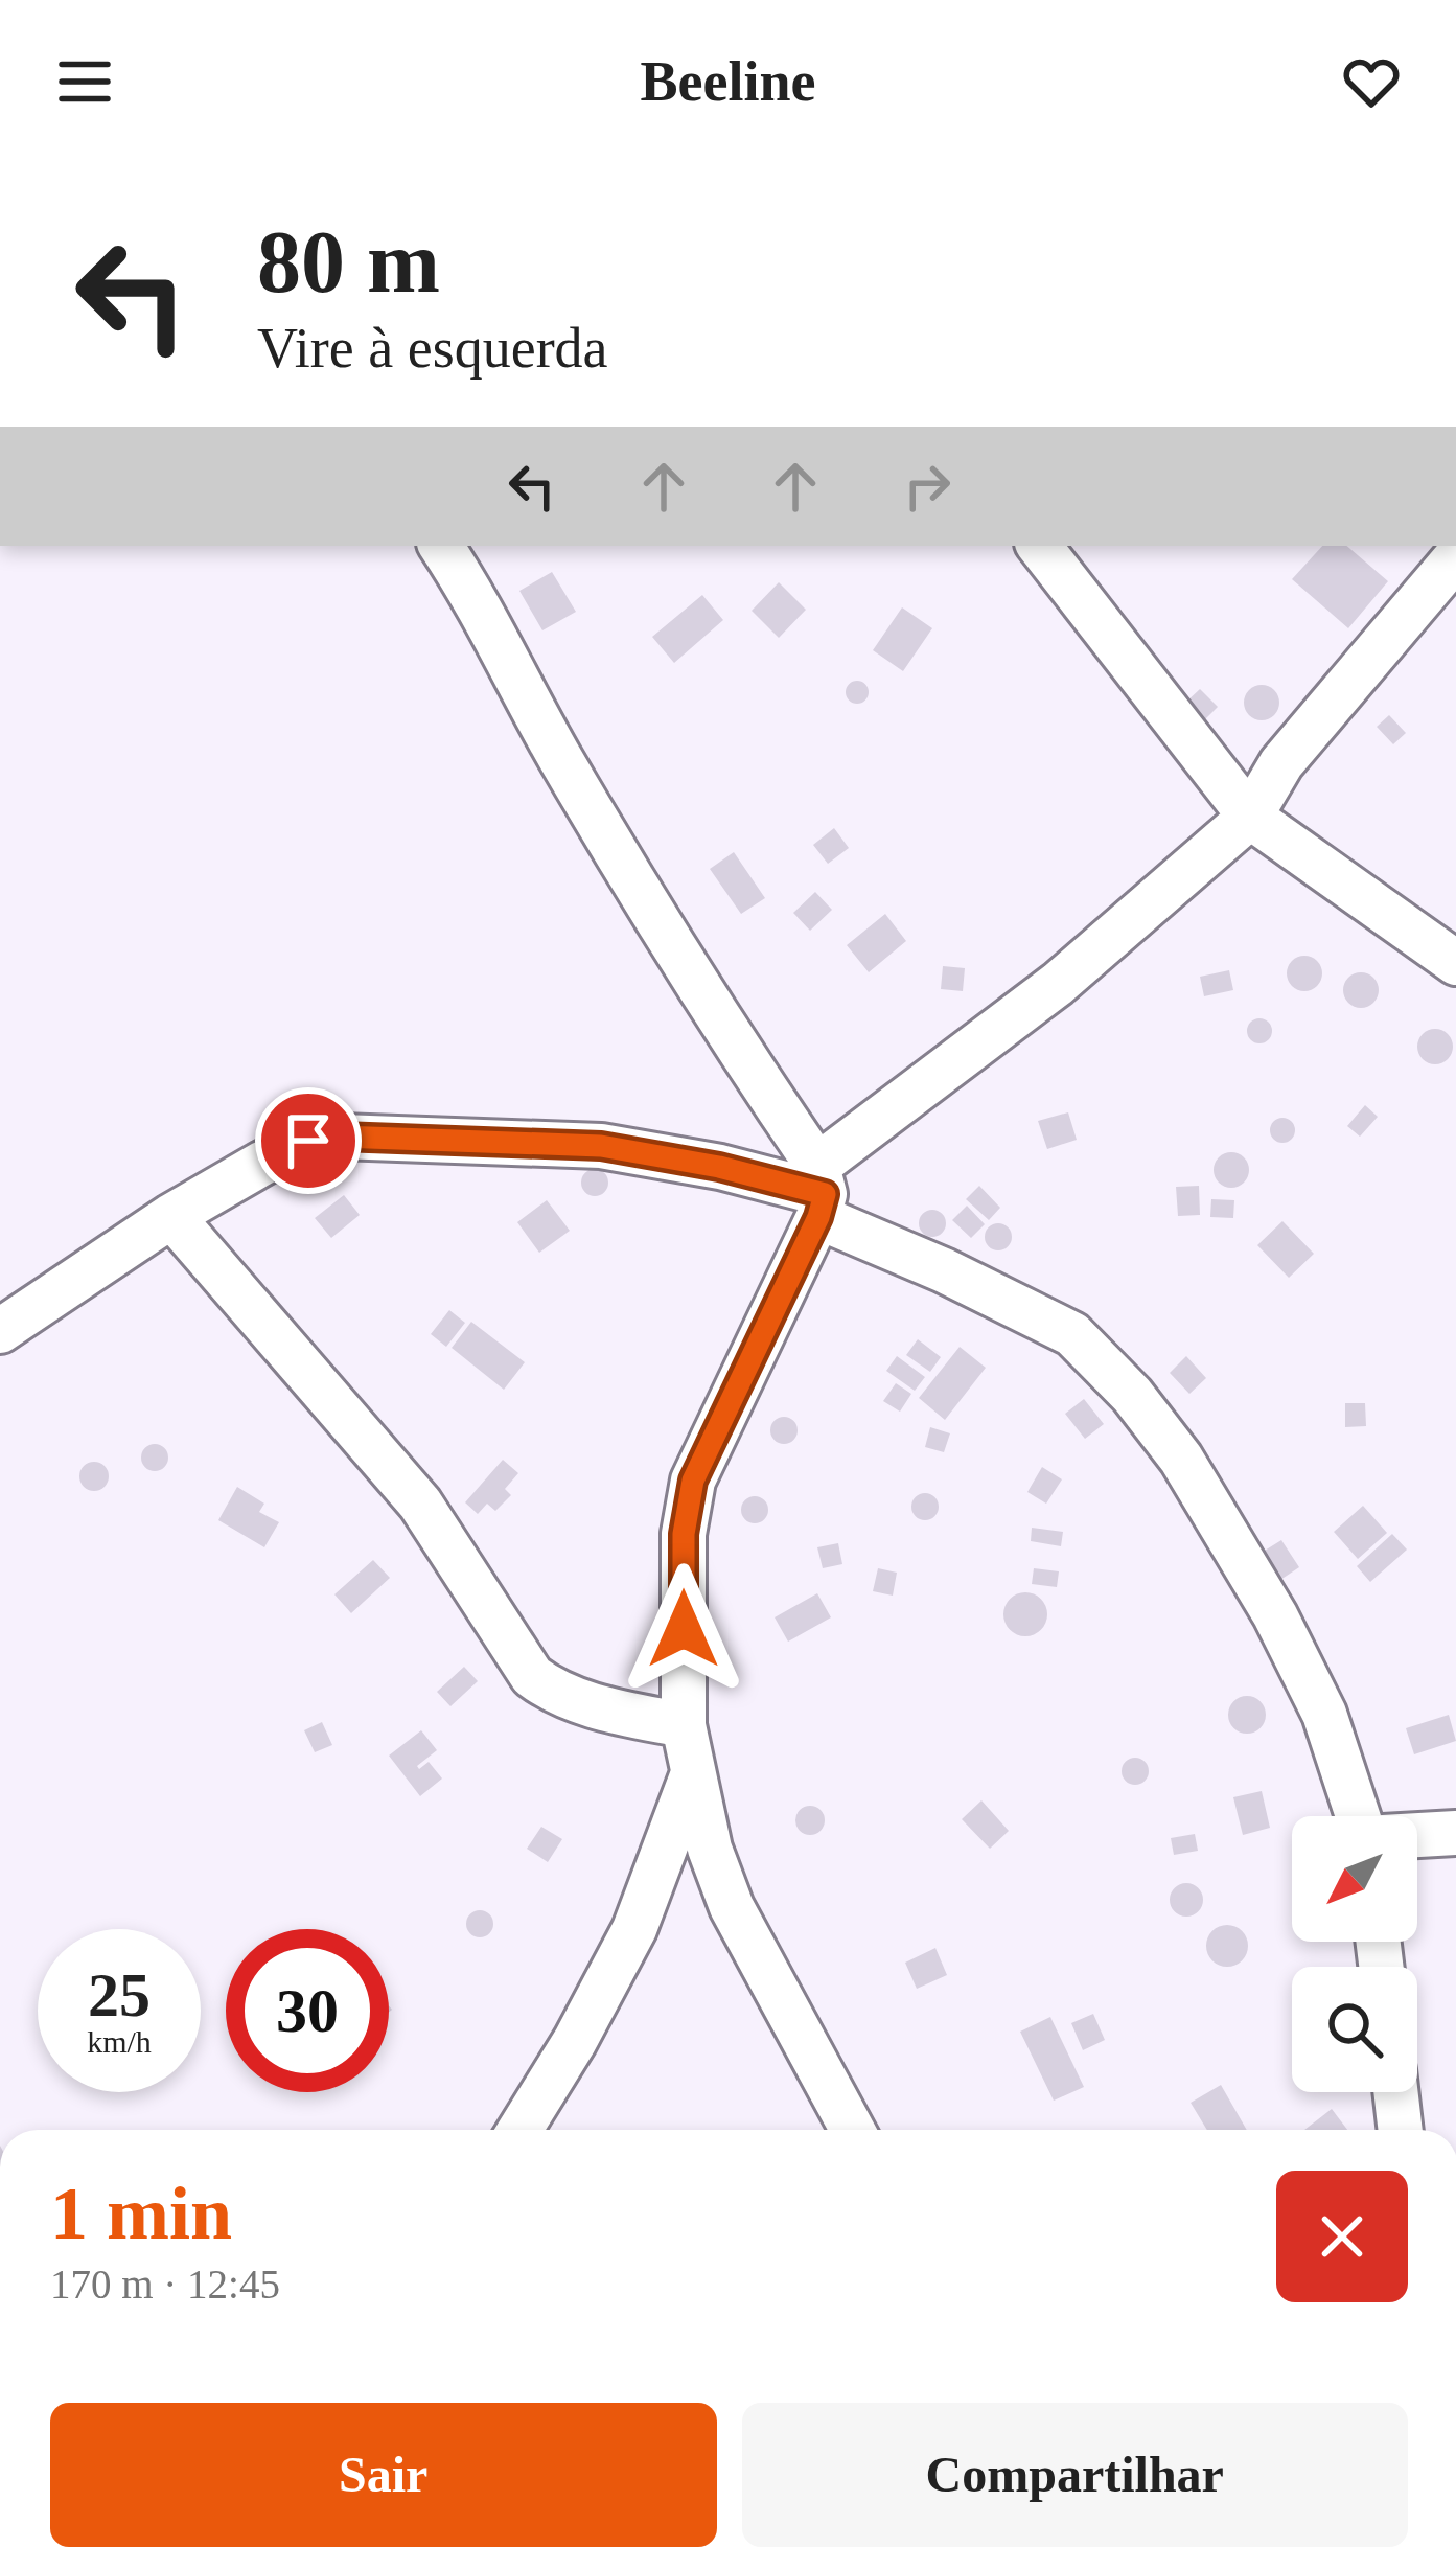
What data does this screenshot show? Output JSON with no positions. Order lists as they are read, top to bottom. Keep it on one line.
{"north":"bottom left","page":{"header":"Beeline","turn":["80 m","Vire à esquerda"],"speed":"25 km/h","limit":"30","heading":["1 min","170 m · 12:45"],"buttons":["Sair","Compartilhar"]}}
